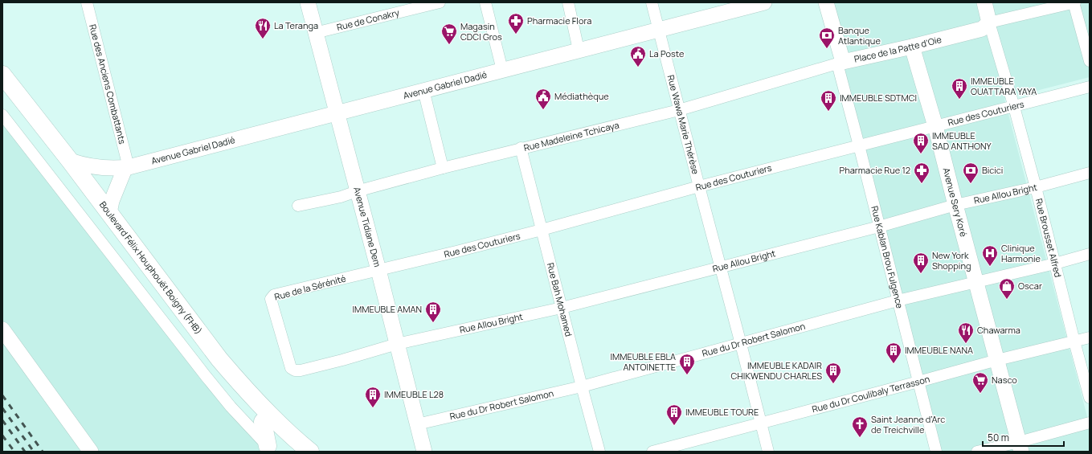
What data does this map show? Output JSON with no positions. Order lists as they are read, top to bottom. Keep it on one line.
{"streets":{"main road":["Boulevard Félix Houphouët Boigny (FHB)"],"street":["Rue de Conakry","Place de la Patte d'Oie","Rue des Anciens Combattants","Avenue Gabriel Dadié","Rue des Couturiers","Rue Wawa Marie Thérèse","Rue Madeleine Tchicaya","Rue Allou Bright","Avenue Sery Koré","Avenue Tidiane Dem","Rue Brousset Alfred","Rue Kablan Brou Fulgence","Rue de la Sérénité","Rue Bah Mohamed","Rue du Dr Robert Salomon","Rue du Dr Coulibaly Terrasson"]},"crossings":[["Rue de Conakry","Avenue Tidiane Dem"],["Place de la Patte d'Oie","Rue Madeleine Tchicaya"],["Place de la Patte d'Oie","Avenue Sery Koré"],["Place de la Patte d'Oie","Rue Brousset Alfred"],["Place de la Patte d'Oie","Rue Kablan Brou Fulgence"],["Rue des Anciens Combattants","Avenue Gabriel Dadié"],["Avenue Gabriel Dadié","Rue Wawa Marie Thérèse"],["Avenue Gabriel Dadié","Avenue Tidiane Dem"],["Avenue Gabriel Dadié","Boulevard Félix Houphouët Boigny (FHB)"],["Rue des Couturiers","Rue Wawa Marie Thérèse"],["Rue des Couturiers","Avenue Sery Koré"],["Rue des Couturiers","Avenue Tidiane Dem"],["Rue des Couturiers","Rue Brousset Alfred"],["Rue des Couturiers","Rue Kablan Brou Fulgence"],["Rue des Couturiers","Rue de la Sérénité"],["Rue des Couturiers","Rue Bah Mohamed"],["Rue Wawa Marie Thérèse","Rue Madeleine Tchicaya"],["Rue Wawa Marie Thérèse","Rue Allou Bright"],["Rue Wawa Marie Thérèse","Rue du Dr Robert Salomon"],["Rue Wawa Marie Thérèse","Rue du Dr Coulibaly Terrasson"],["Rue Madeleine Tchicaya","Avenue Tidiane Dem"],["Rue Madeleine Tchicaya","Rue Kablan Brou Fulgence"],["Rue Madeleine Tchicaya","Rue Bah Mohamed"],["Rue Allou Bright","Avenue Sery Koré"],["Rue Allou Bright","Avenue Tidiane Dem"],["Rue Allou Bright","Rue Brousset Alfred"],["Rue Allou Bright","Rue Kablan Brou Fulgence"],["Rue Allou Bright","Rue de la Sérénité"],["Rue Allou Bright","Rue Bah Mohamed"],["Avenue Sery Koré","Rue du Dr Robert Salomon"],["Avenue Sery Koré","Rue du Dr Coulibaly Terrasson"],["Avenue Tidiane Dem","Rue de la Sérénité"],["Avenue Tidiane Dem","Rue du Dr Robert Salomon"],["Rue Brousset Alfred","Rue du Dr Robert Salomon"],["Rue Brousset Alfred","Rue du Dr Coulibaly Terrasson"],["Rue Kablan Brou Fulgence","Rue du Dr Robert Salomon"],["Rue Kablan Brou Fulgence","Rue du Dr Coulibaly Terrasson"],["Rue Bah Mohamed","Rue du Dr Robert Salomon"]],"places":{"pharmacy":["Pharmacie Flora","Pharmacie Rue 12"],"restaurant":["La Teranga","Chawarma"],"supermarket":["Magasin CDCI Gros","Nasco"],"bank":["Banque Atlantique","Bicici"],"public building":["La Poste","Médiathèque"],"building":["IMMEUBLE OUATTARA YAYA","IMMEUBLE SDTMCI","IMMEUBLE SAD ANTHONY","New York Shopping","IMMEUBLE AMAN","IMMEUBLE NANA","IMMEUBLE EBLA ANTOINETTE","IMMEUBLE KADAIR CHIKWENDU CHARLES","IMMEUBLE L28","IMMEUBLE TOURE"],"hospital":["Clinique Harmonie"],"shop":["Oscar"],"church":["Saint Jeanne d’Arc de Treichville"]},"scale_bar":"50 m"}
